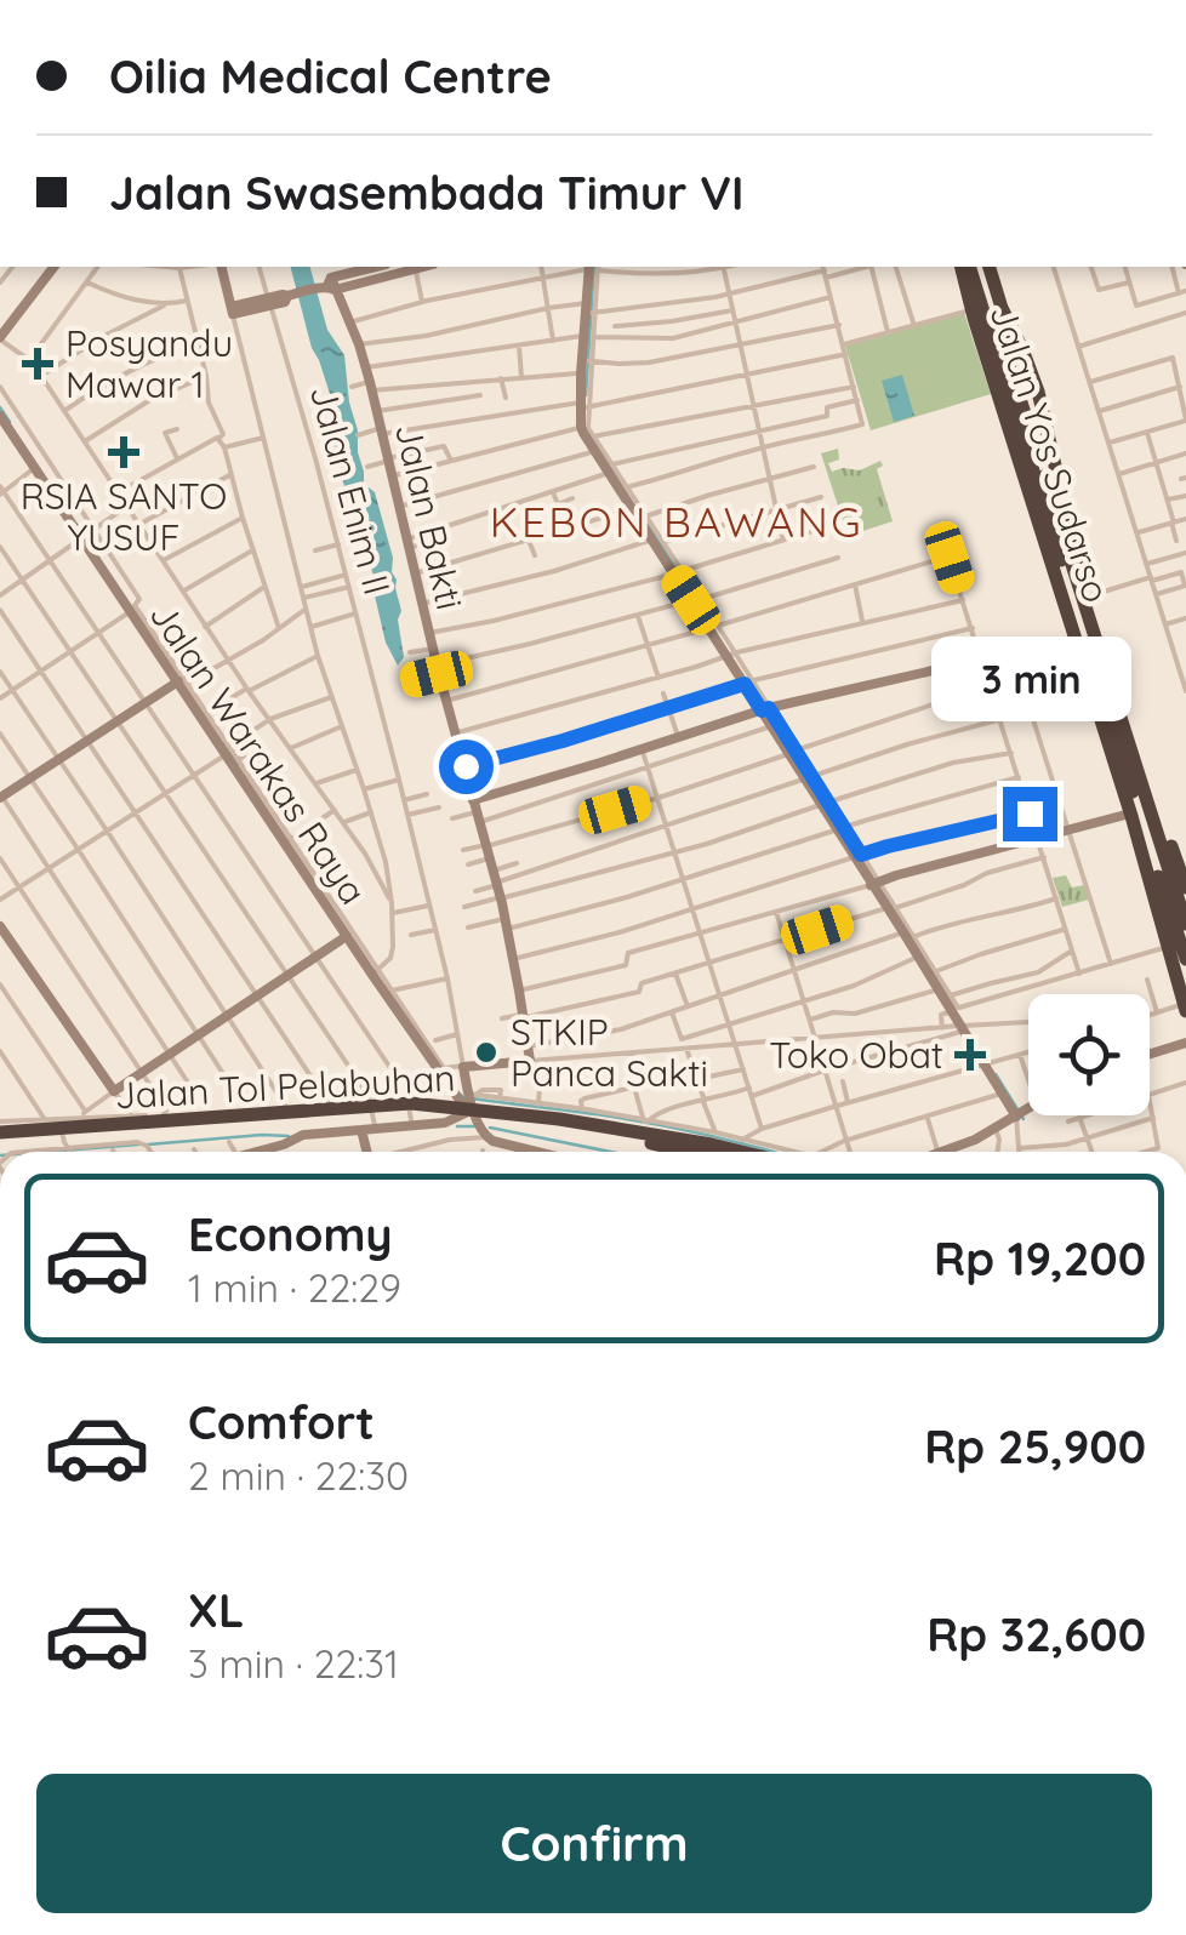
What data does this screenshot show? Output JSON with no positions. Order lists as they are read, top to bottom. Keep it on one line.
{"streets":{"highway":["Jalan Yos Sudarso","Jalan Tol Pelabuhan"],"street":["Jalan Enim II","Jalan Bakti","Jalan Warakas Raya"]},"crossings":[["Jalan Enim II","Jalan Warakas Raya"]],"districts":["KEBON BAWANG"],"places":{"health":["Posyandu Mawar 1","RSIA SANTO YUSUF","Toko Obat"],"other":["STKIP Panca Sakti"]},"page":{"banner":["Oilia Medical Centre","Jalan Swasembada Timur VI"],"bubble":"3 min","list":[{"name":"Economy","note":"1 min · 22:29","value":"Rp 19,200"},{"name":"Comfort","note":"2 min · 22:30","value":"Rp 25,900"},{"name":"XL","note":"3 min · 22:31","value":"Rp 32,600"}],"buttons":"Confirm"}}
